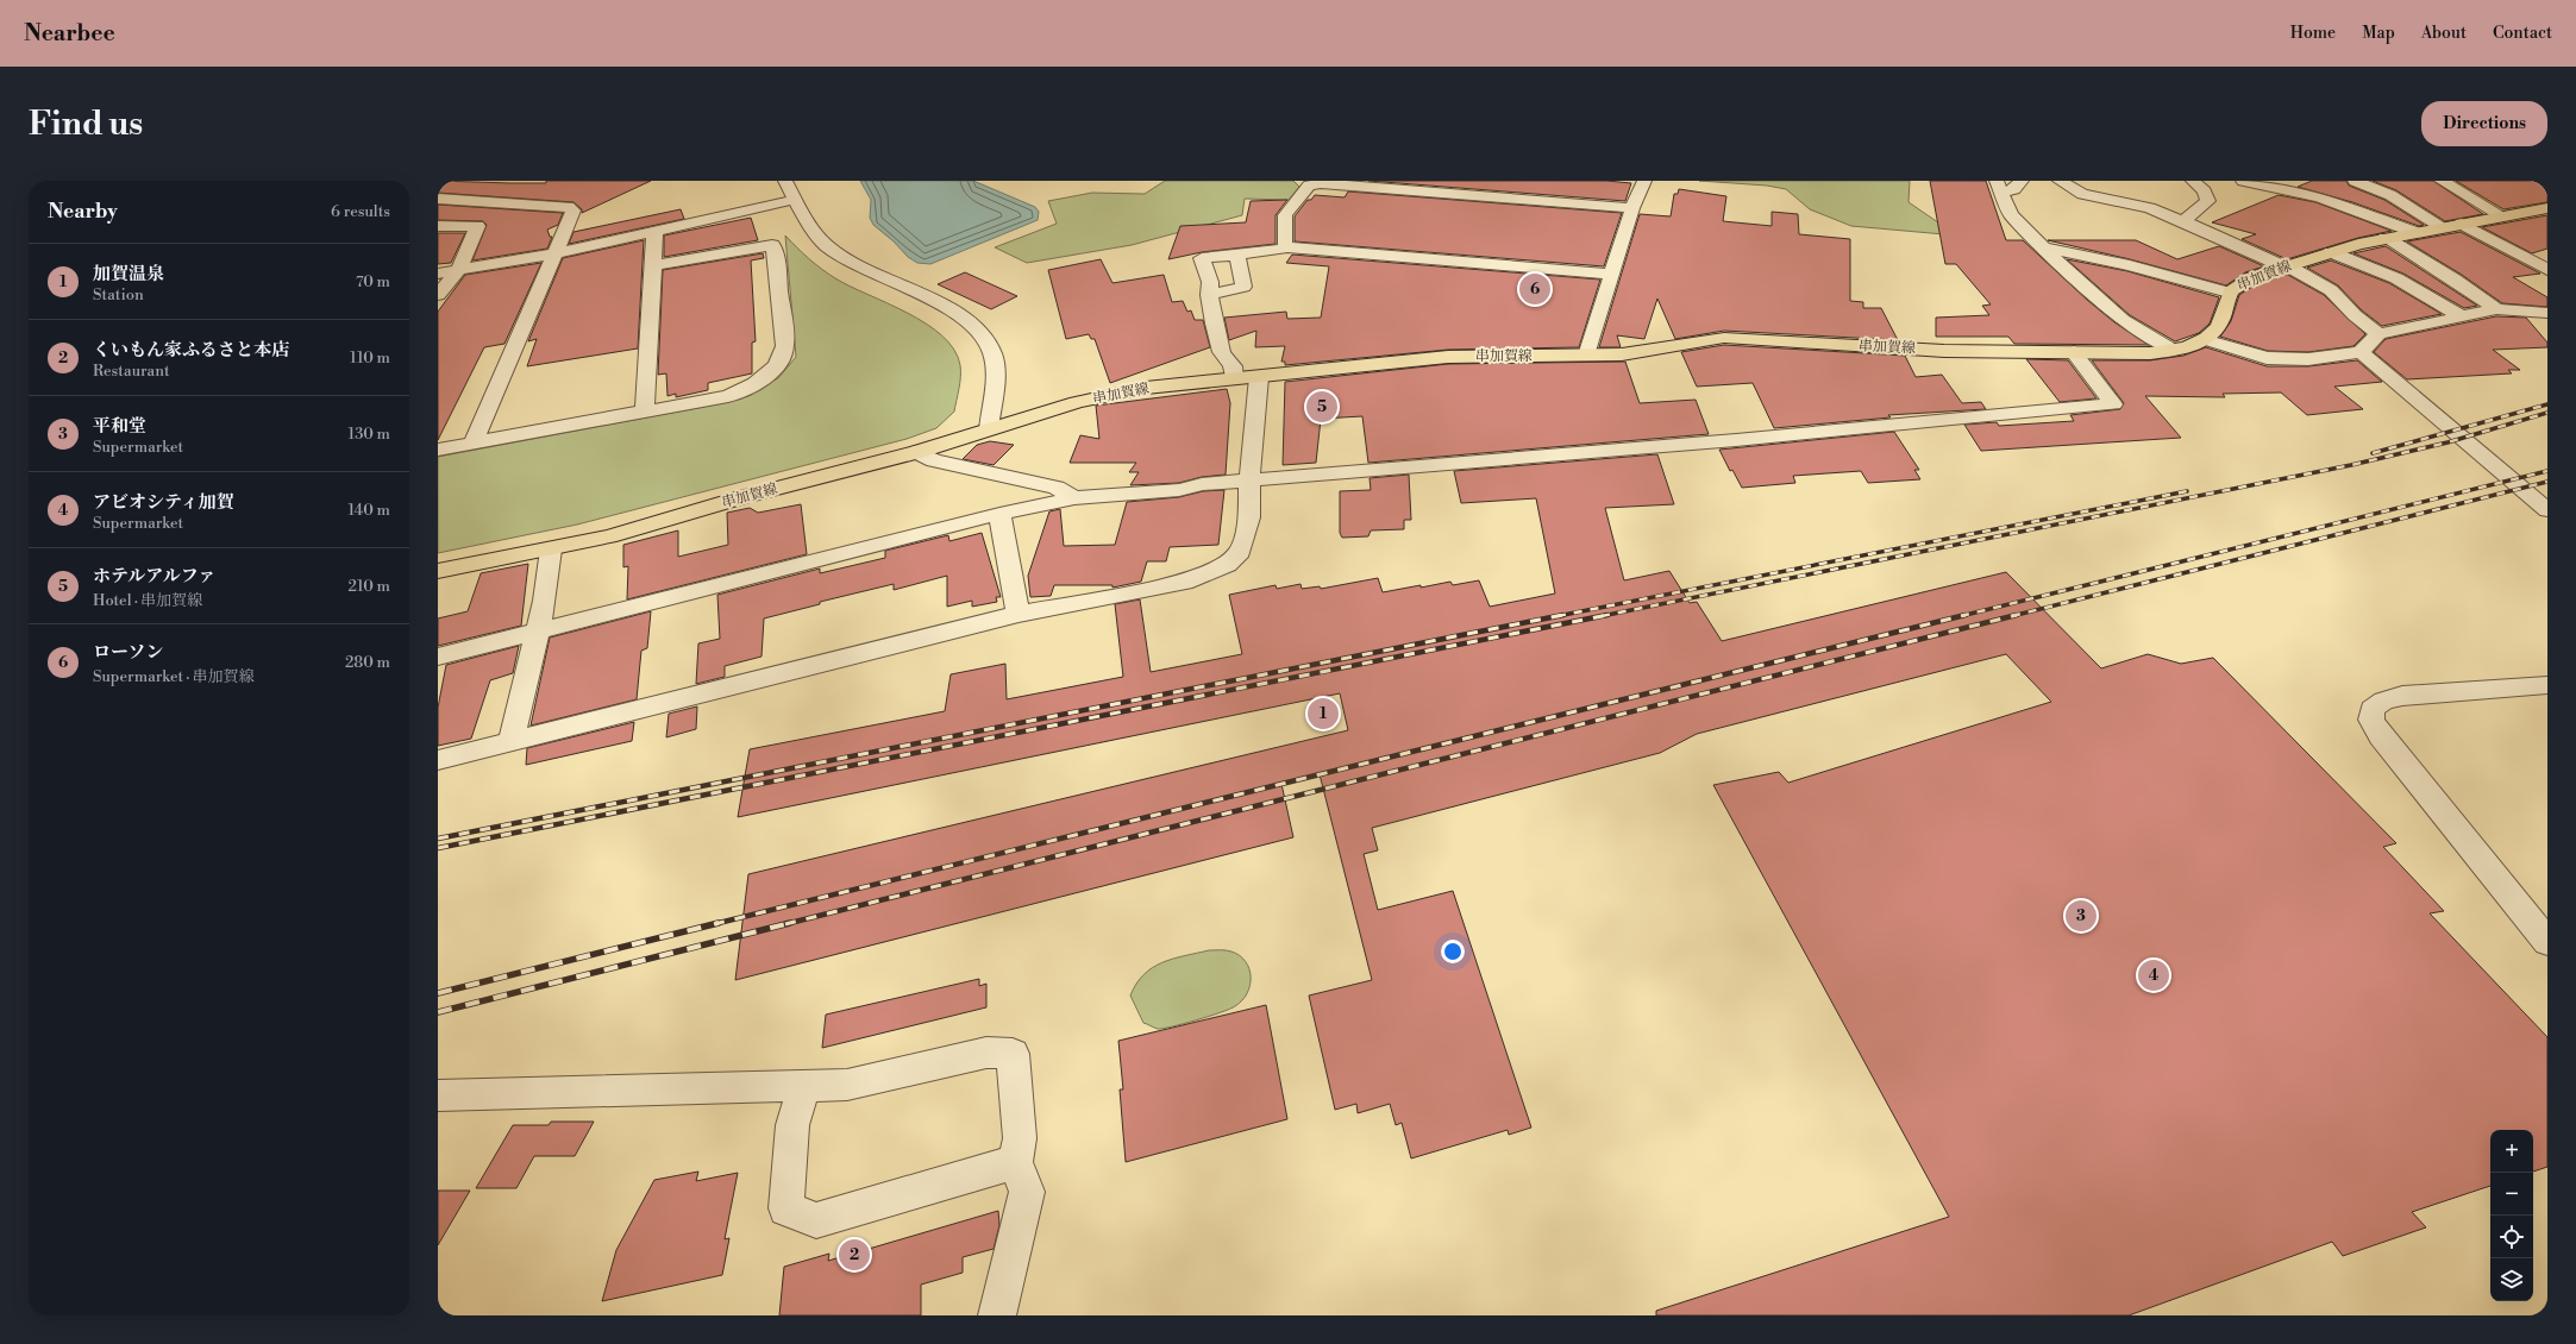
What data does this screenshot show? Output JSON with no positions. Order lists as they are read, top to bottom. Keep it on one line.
{"streets":{"main road":["串加賀線"]},"page":{"header":"Nearbee","nav":["Home","Map","About","Contact"],"buttons":"Directions","title":"Find us","heading":["Nearby","6 results"],"list":[{"mark":"1","name":"加賀温泉","note":"Station","value":"70 m"},{"mark":"2","name":"くいもん家ふるさと本店","note":"Restaurant","value":"110 m"},{"mark":"3","name":"平和堂","note":"Supermarket","value":"130 m"},{"mark":"4","name":"アビオシティ加賀","note":"Supermarket","value":"140 m"},{"mark":"5","name":"ホテルアルファ","note":"Hotel · 串加賀線","value":"210 m"},{"mark":"6","name":"ローソン","note":"Supermarket · 串加賀線","value":"280 m"}],"pins":["6","5","1","3","4","2"],"map_buttons":["+","−"]}}
